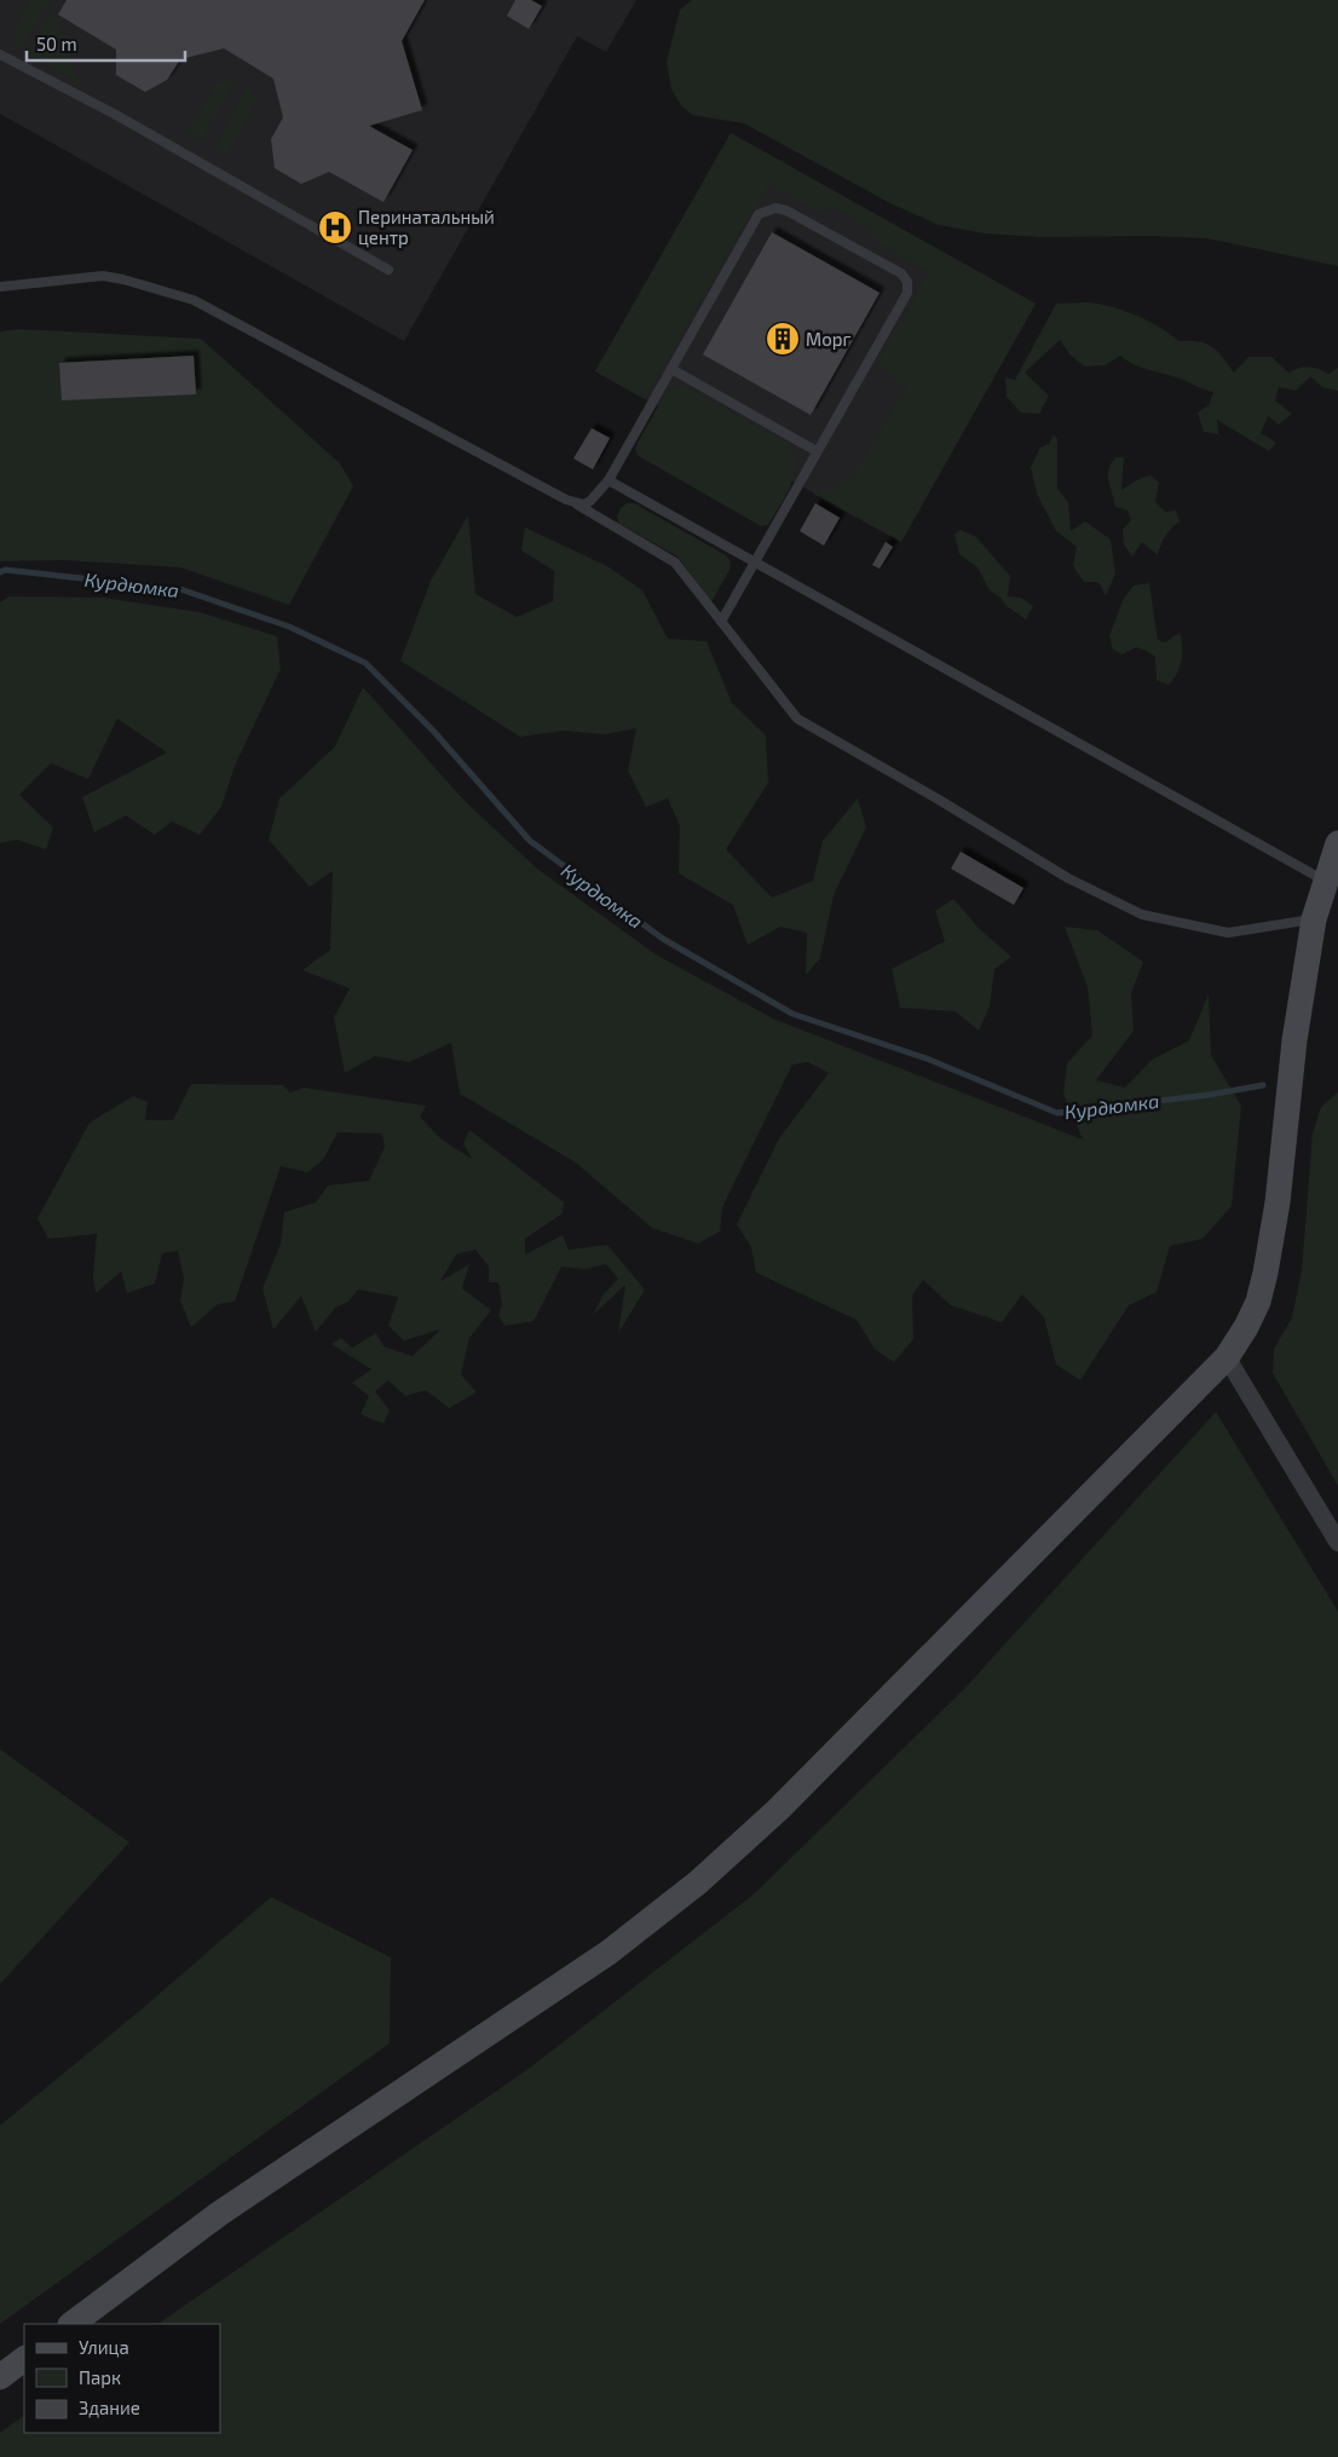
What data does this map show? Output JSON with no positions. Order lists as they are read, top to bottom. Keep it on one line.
{"water":["Курдюмка"],"places":{"hospital":["Перинатальный центр"],"building":["Морг"]},"legend":["Улица","Парк","Здание"],"scale_bar":"50 m"}
